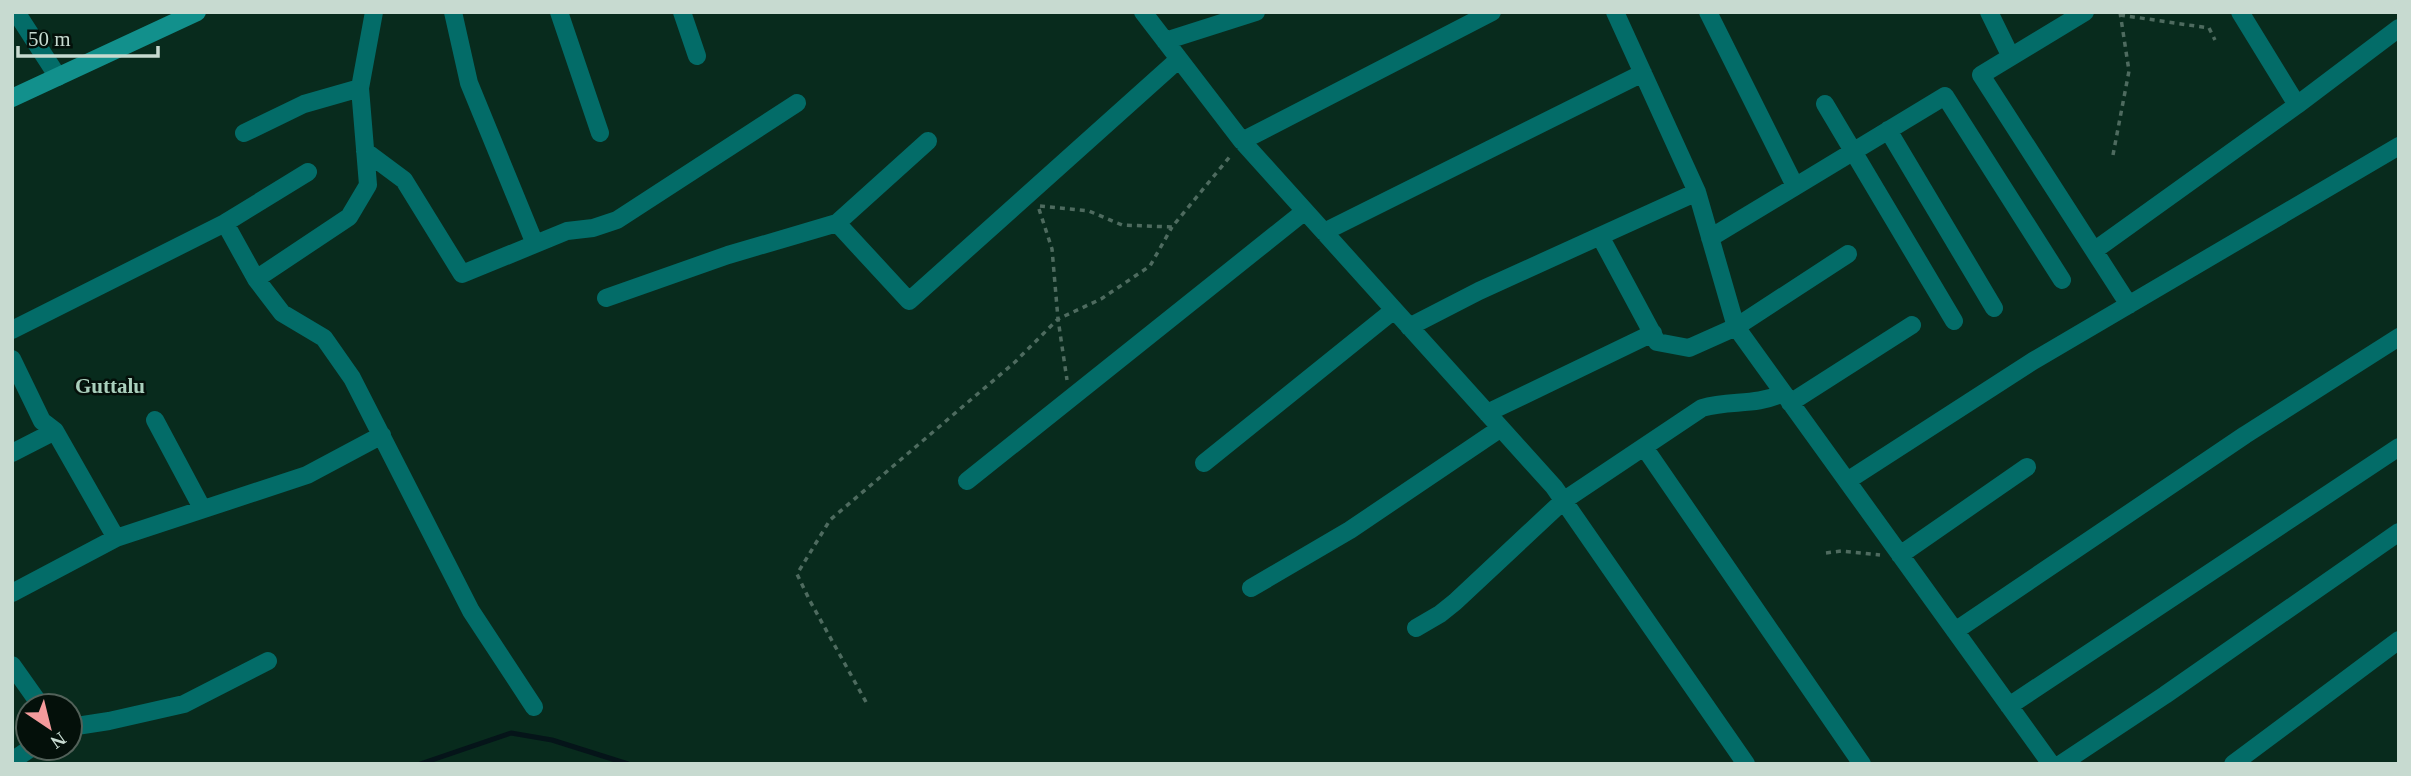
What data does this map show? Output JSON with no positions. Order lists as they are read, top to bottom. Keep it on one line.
{"districts":["Guttalu"],"scale_bar":"50 m","north":"bottom right"}
